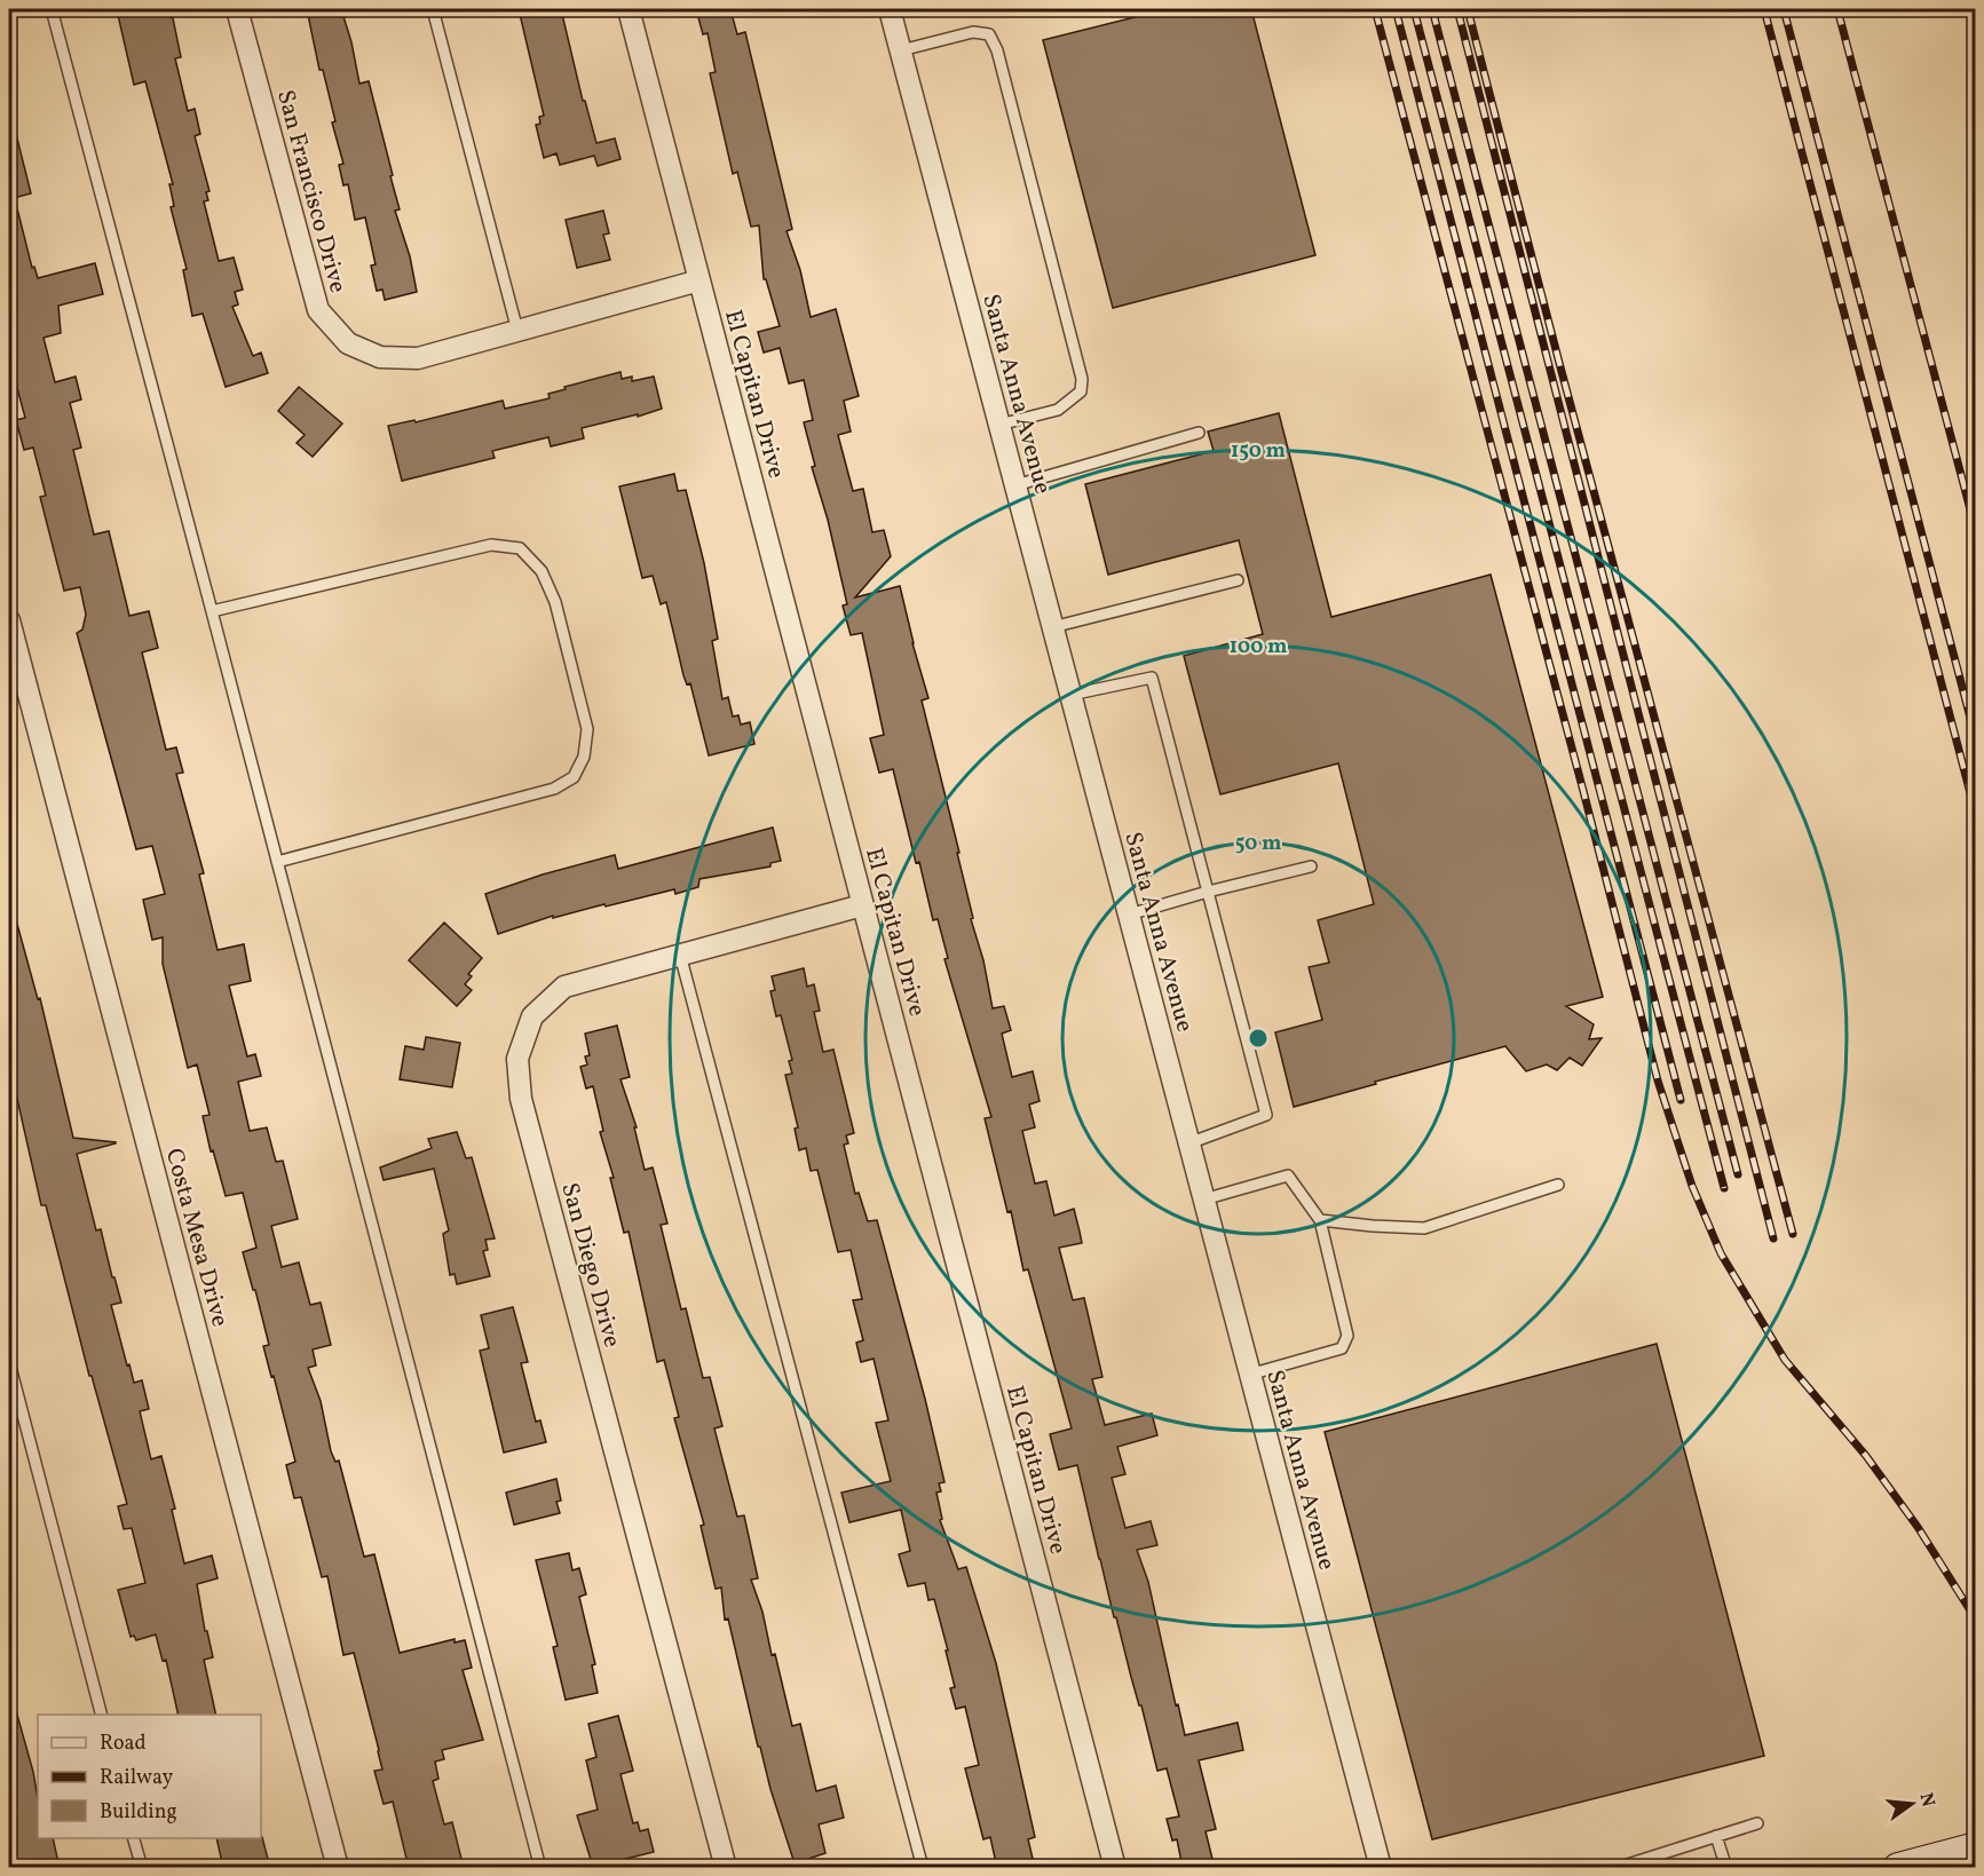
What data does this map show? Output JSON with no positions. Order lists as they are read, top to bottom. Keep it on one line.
{"streets":{"street":["San Francisco Drive","El Capitan Drive","Santa Anna Avenue","Costa Mesa Drive","San Diego Drive"]},"crossings":[["San Francisco Drive","El Capitan Drive"],["El Capitan Drive","San Diego Drive"]],"legend":["Road","Railway","Building"],"north":"right","rings":["150 m","100 m","50 m"]}
